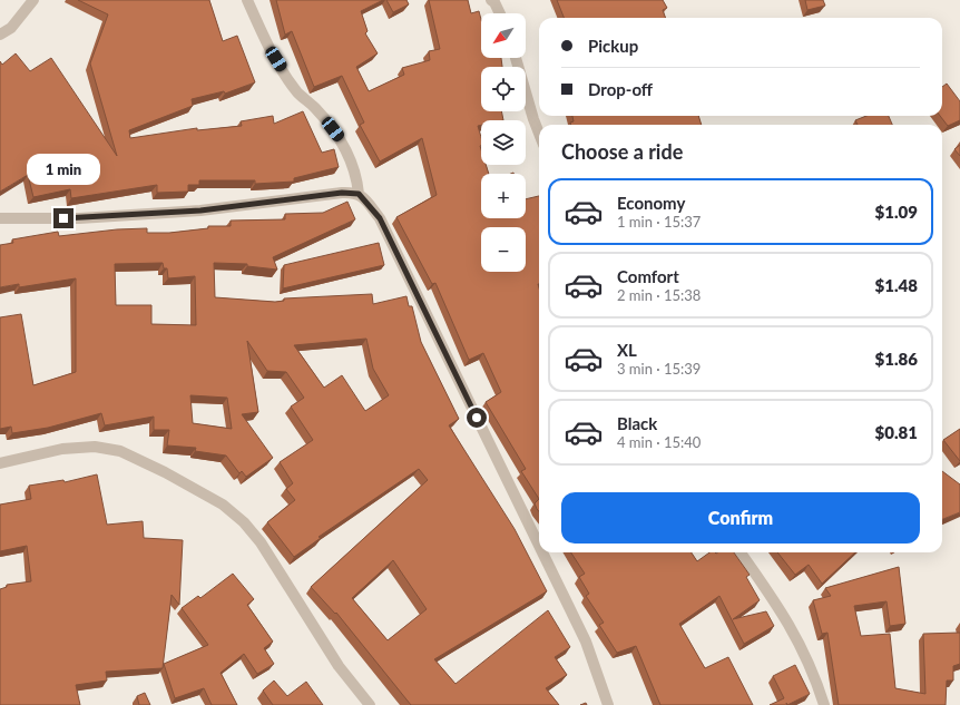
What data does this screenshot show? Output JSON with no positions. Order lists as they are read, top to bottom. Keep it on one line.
{"north":"bottom left","page":{"map_buttons":["+","−"],"banner":["Pickup","Drop-off"],"heading":"Choose a ride","bubble":"1 min","list":[{"name":"Economy","note":"1 min · 15:37","value":"$1.09"},{"name":"Comfort","note":"2 min · 15:38","value":"$1.48"},{"name":"XL","note":"3 min · 15:39","value":"$1.86"},{"name":"Black","note":"4 min · 15:40","value":"$0.81"}],"buttons":"Confirm"}}
